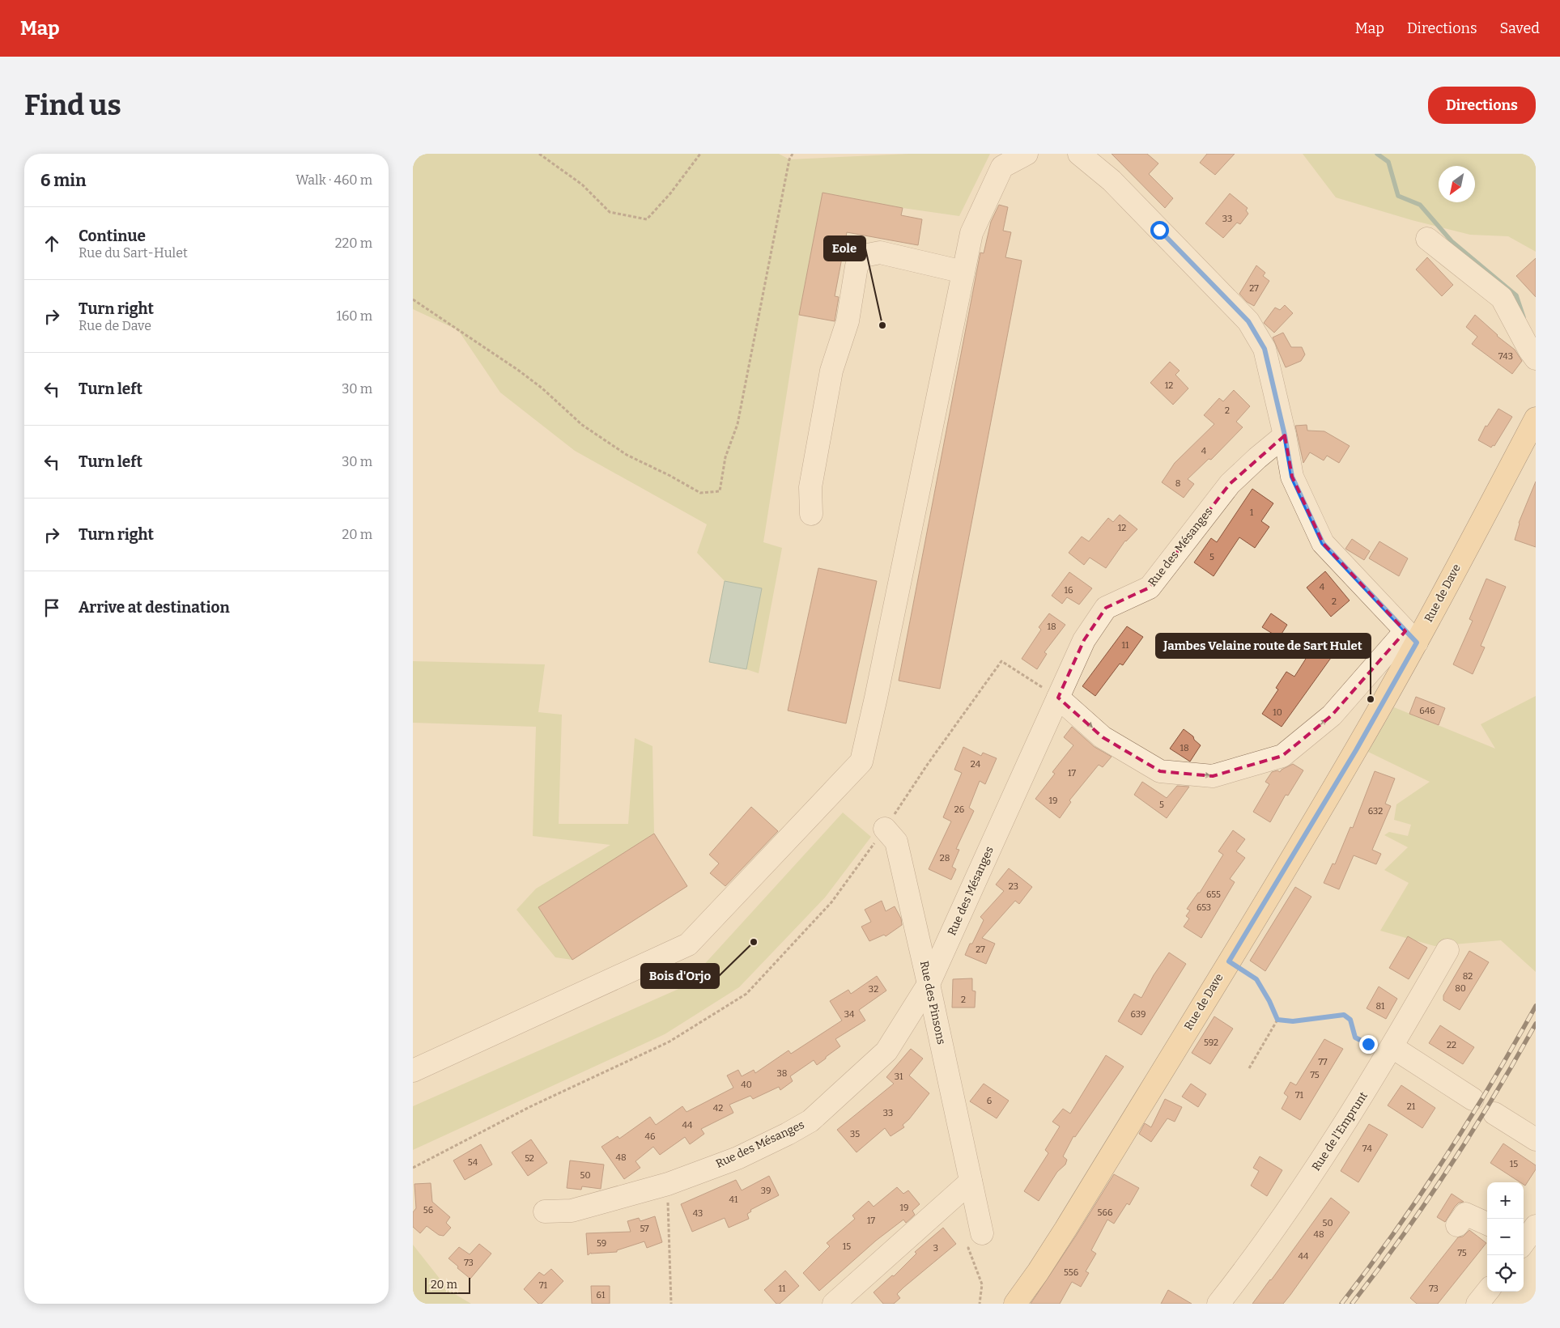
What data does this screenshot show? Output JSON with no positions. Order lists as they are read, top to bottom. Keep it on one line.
{"streets":{"main road":["Rue de Dave"],"street":["Rue des Mésanges","Rue des Pinsons","Rue de l'Emprunt"]},"crossings":[["Rue des Mésanges","Rue des Pinsons"]],"places":["Eole","Jambes Velaine route de Sart Hulet","Bois d'Orjo"],"house_numbers":["33","27","743","12","2","4","8","1","12","5","4","16","2","18","11","646","10","18","24","17","19","5","26","632","28","23","655","653","27","82","80","32","2","81","34","639","592","22","77","38","75","31","40","71","6","21","42","33","44","35","46","74","48","52","54","15","50","39","41","19","56","566","43","17","50","57","48","59","15","3","75","44","73","556","71","11","73","61"],"scale_bar":"20 m","north":"bottom left","page":{"header":"Map","nav":["Map","Directions","Saved"],"buttons":"Directions","title":"Find us","heading":["6 min","Walk · 460 m"],"list":[["Continue","Rue du Sart-Hulet","220 m"],["Turn right","Rue de Dave","160 m"],["Turn left","30 m"],["Turn left","30 m"],["Turn right","20 m"],"Arrive at destination"],"map_buttons":["+","−"],"scale":"20 m"}}
